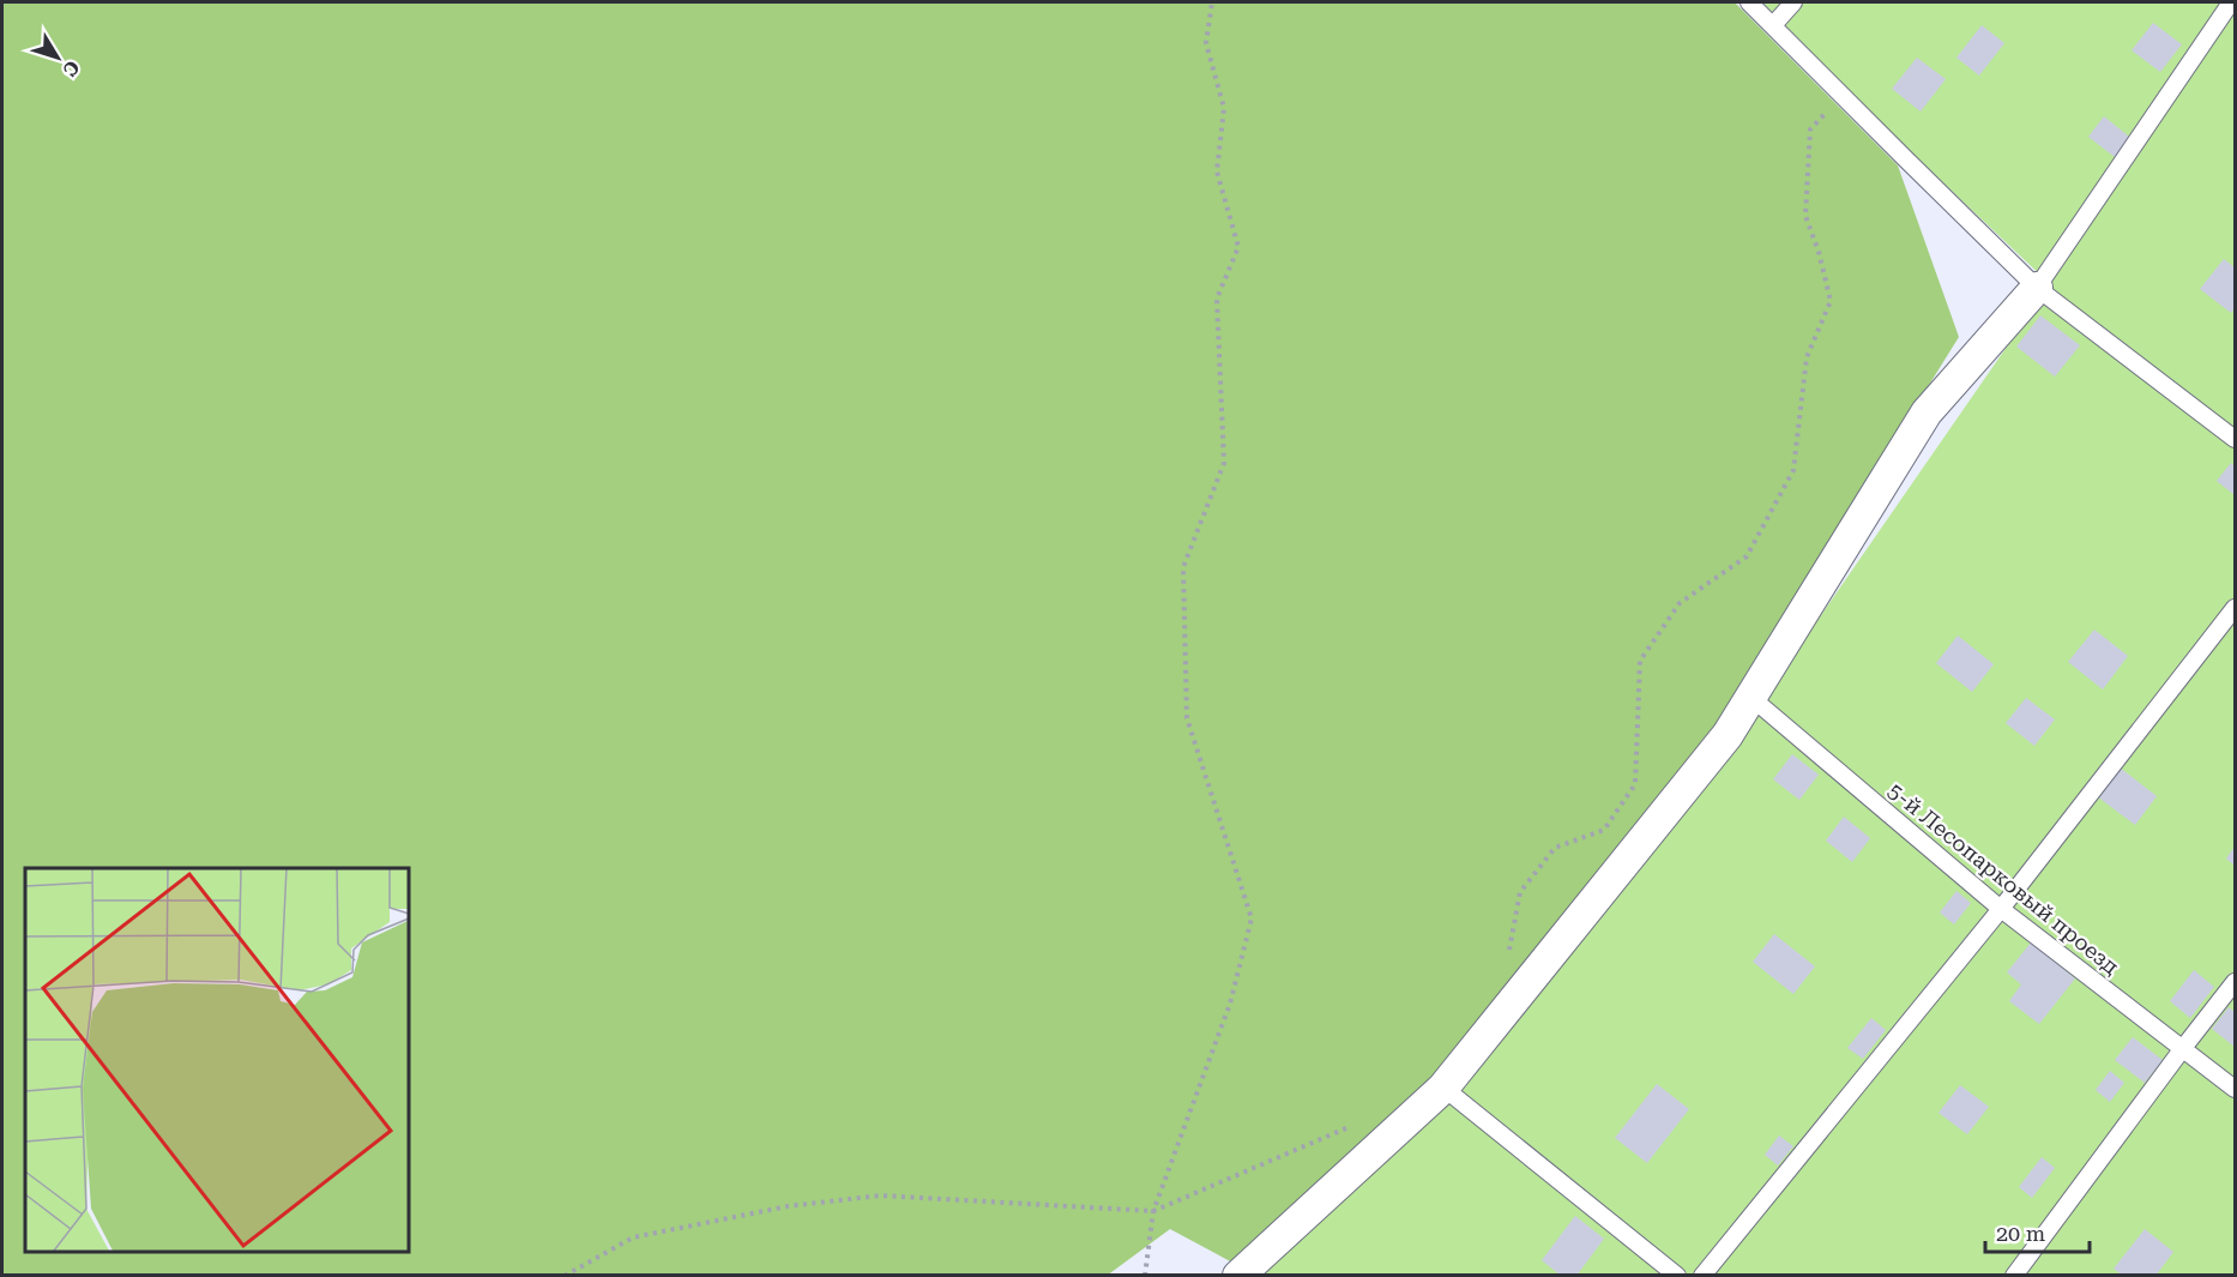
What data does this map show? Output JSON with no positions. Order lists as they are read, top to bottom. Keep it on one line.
{"streets":{"lane":["5-й Лесопарковый проезд"]},"scale_bar":"20 m","north":"bottom right"}
